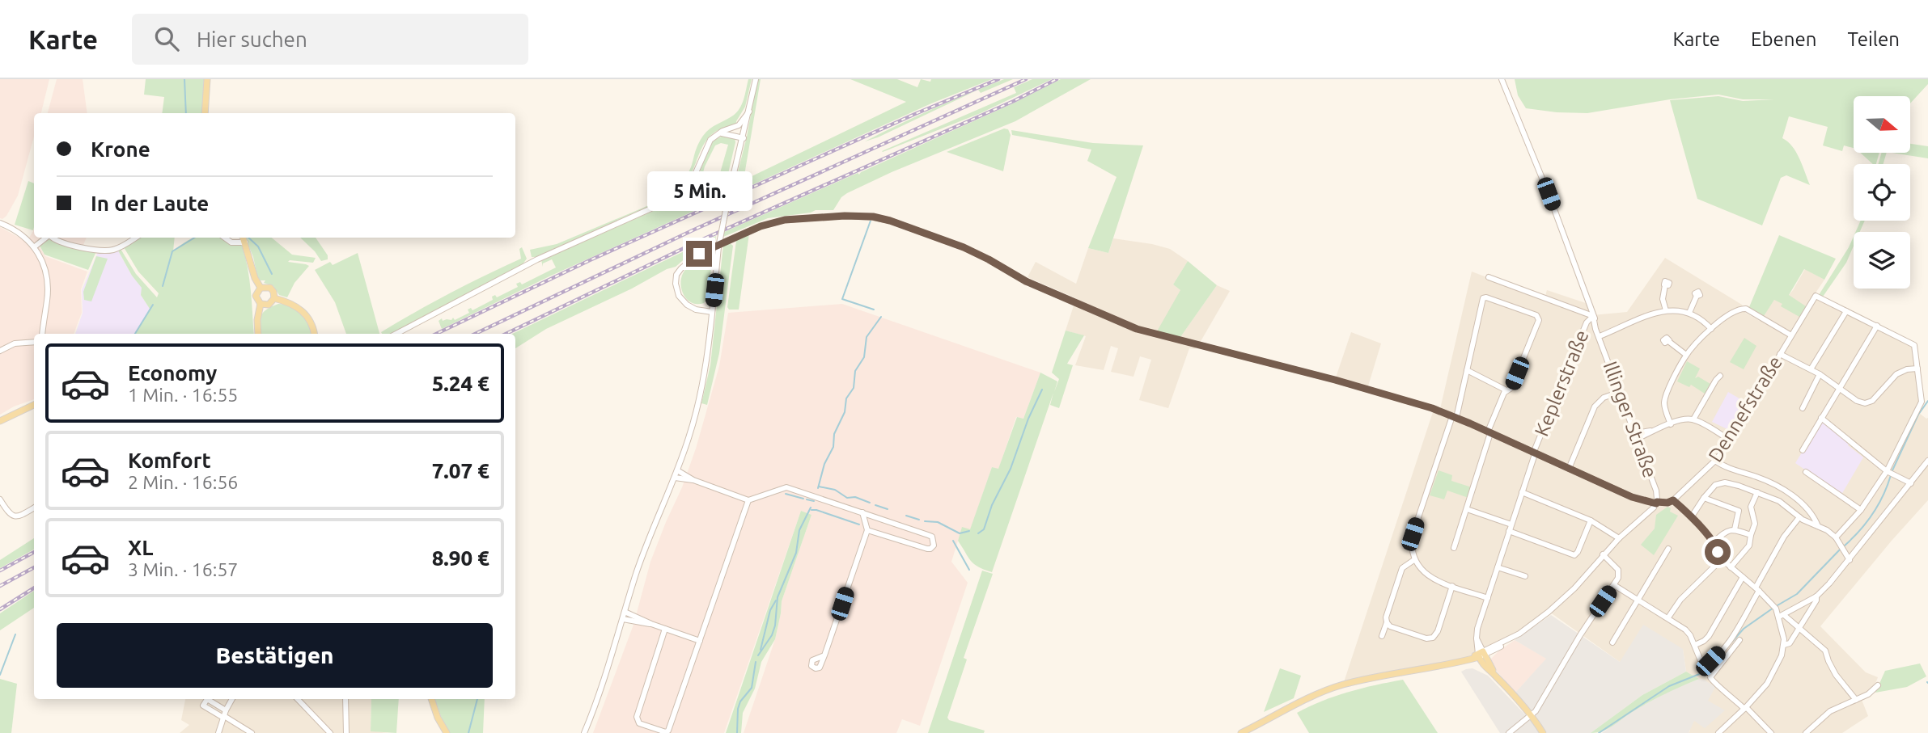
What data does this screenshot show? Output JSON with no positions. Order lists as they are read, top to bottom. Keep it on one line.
{"streets":{"street":["Keplerstraße","Dennefstraße","Illinger Straße"]},"crossings":[["Keplerstraße","Illinger Straße"]],"north":"right","page":{"header":"Karte","search":"Hier suchen","nav":["Karte","Ebenen","Teilen"],"banner":["Krone","In der Laute"],"bubble":"5 Min.","list":[{"name":"Economy","note":"1 Min. · 16:55","value":"5.24 €"},{"name":"Komfort","note":"2 Min. · 16:56","value":"7.07 €"},{"name":"XL","note":"3 Min. · 16:57","value":"8.90 €"}],"buttons":"Bestätigen"}}
